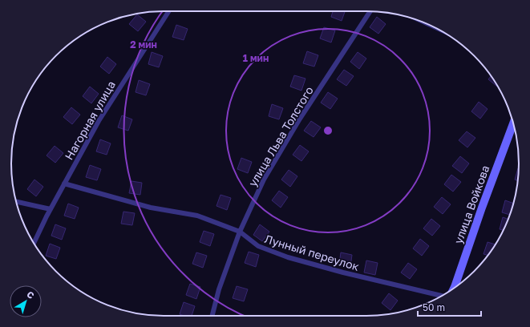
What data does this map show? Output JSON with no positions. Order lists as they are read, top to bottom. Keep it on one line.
{"streets":{"street":["улица Войкова"],"lane":["Нагорная улица","улица Льва Толстого","Лунный переулок"]},"crossings":[["Нагорная улица","Лунный переулок"],["улица Льва Толстого","Лунный переулок"]],"scale_bar":"50 m","north":"top right","rings":["2 мин","1 мин"]}
